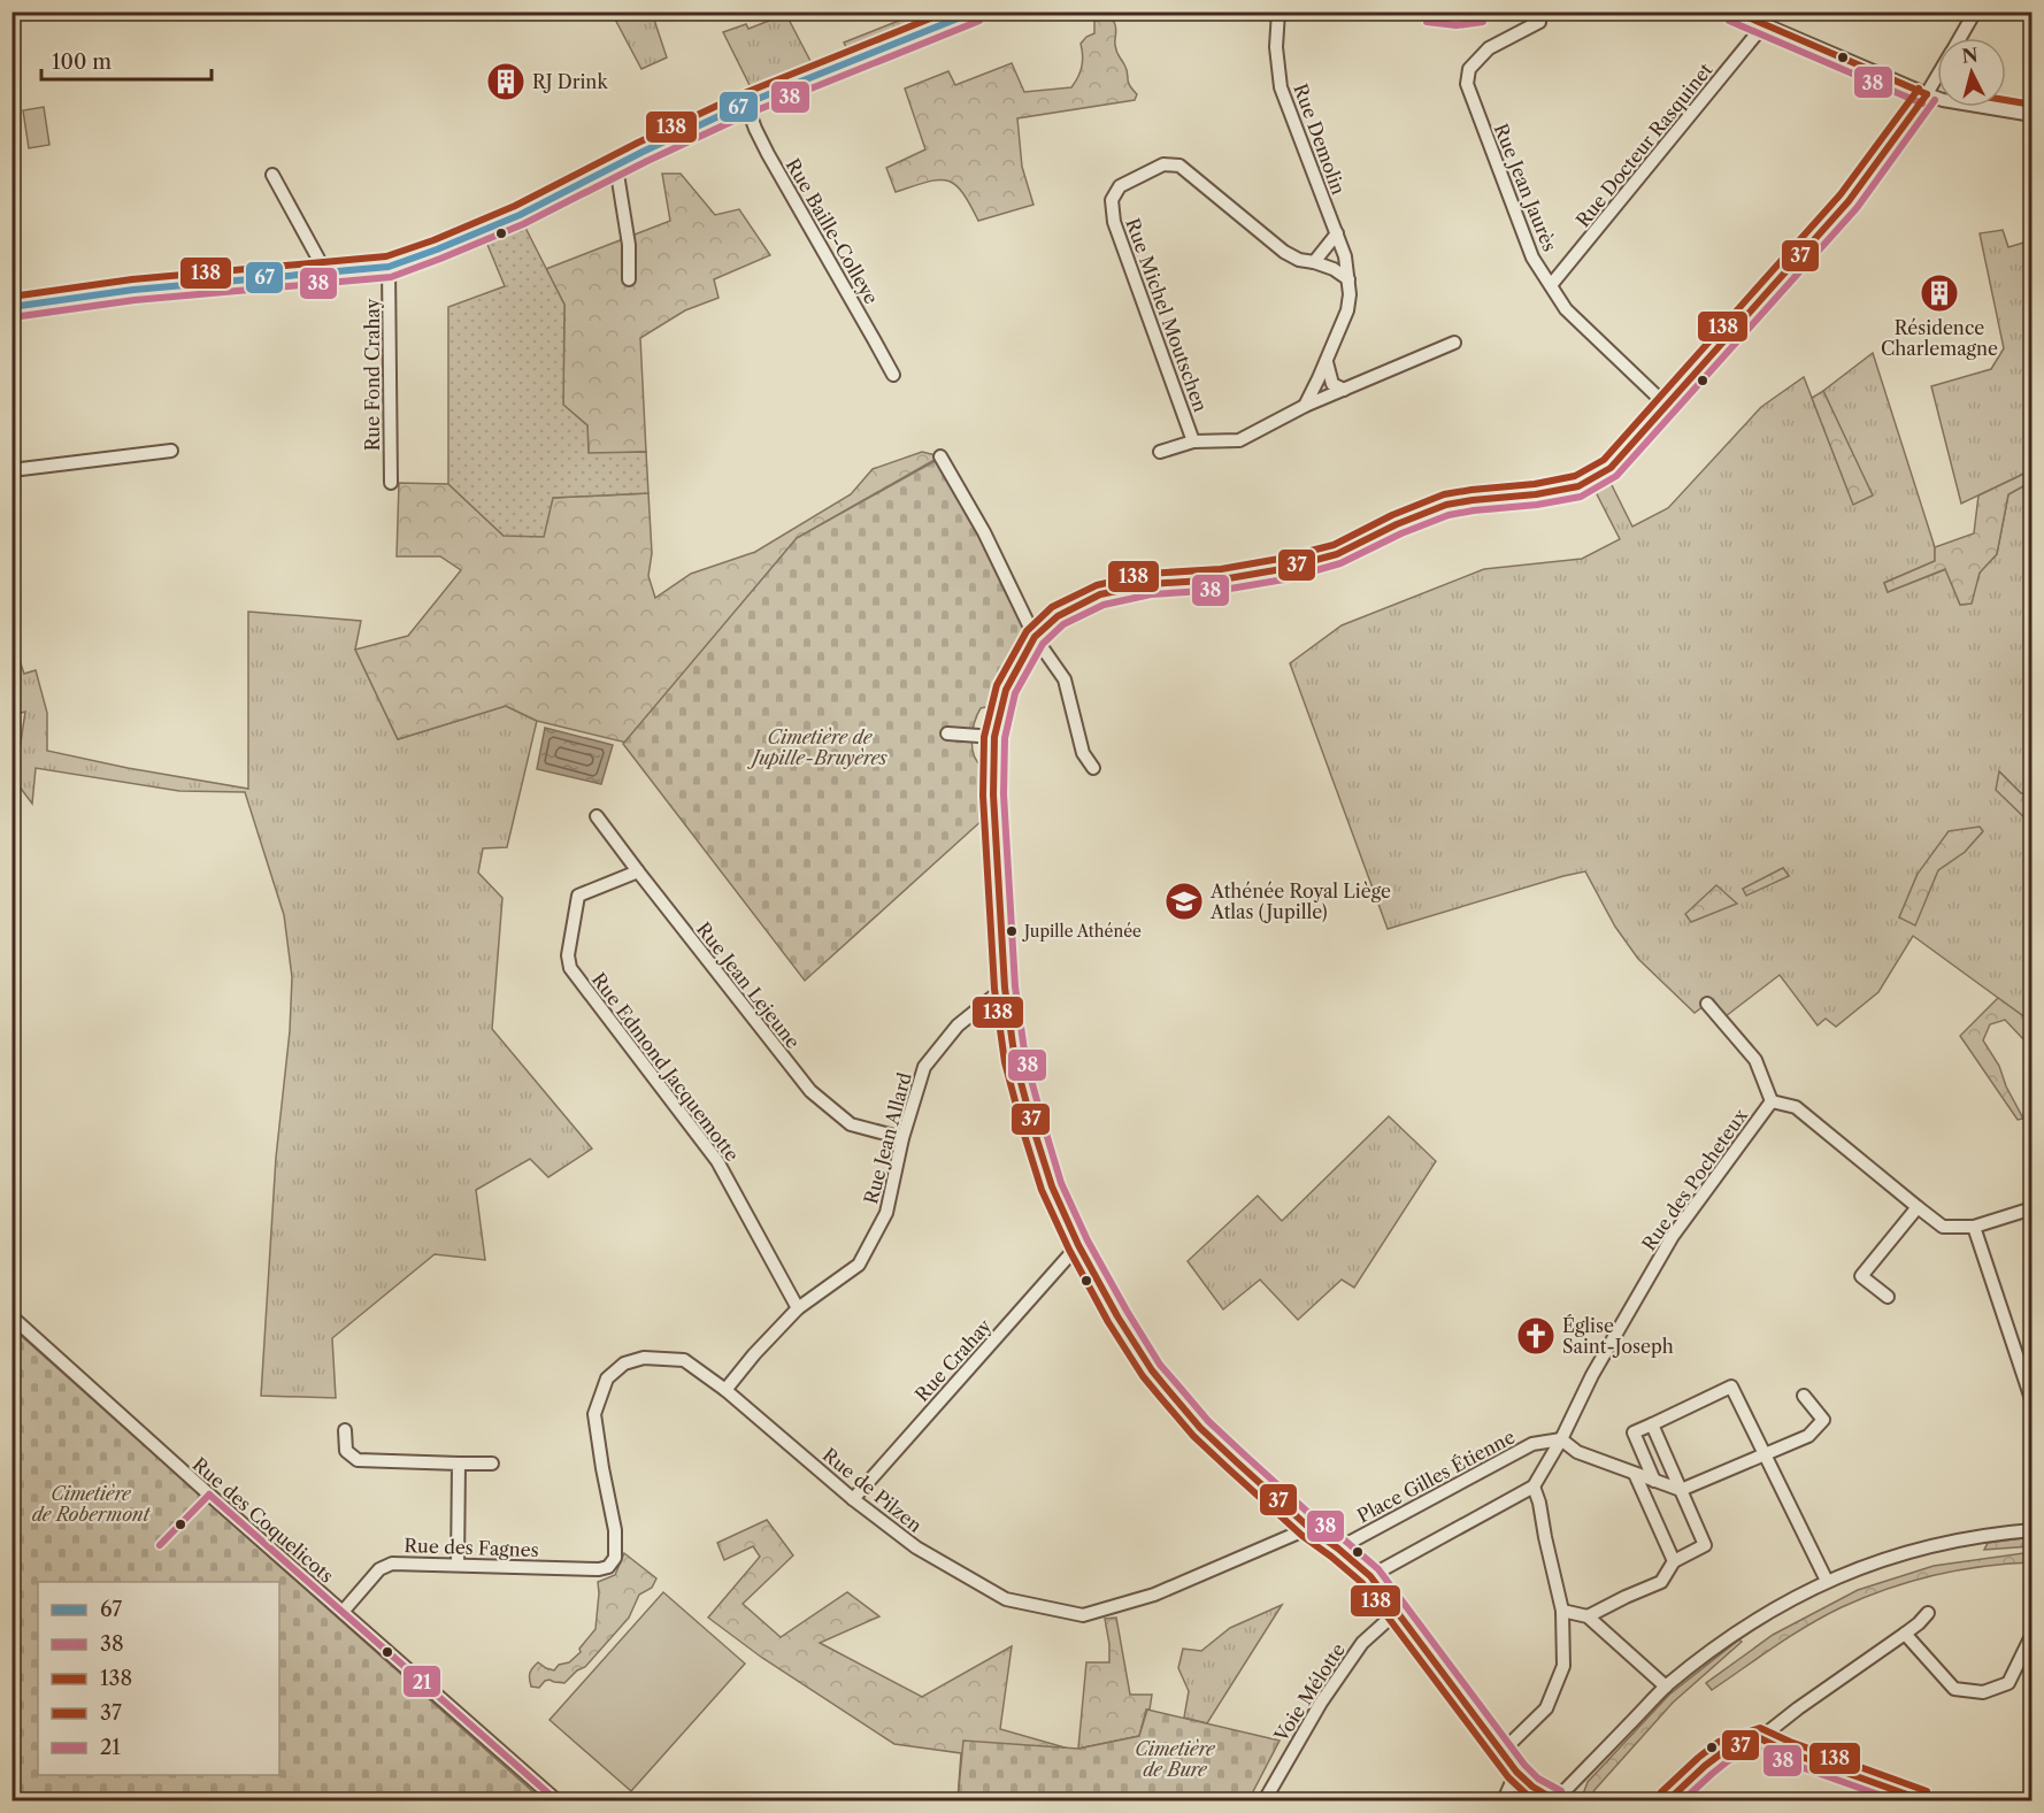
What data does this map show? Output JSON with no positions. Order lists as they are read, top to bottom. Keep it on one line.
{"streets":{"street":["Rue Demolin","Rue Docteur Rasquinet","Rue Jean Jaurès","Rue Baille-Colleye","Rue Michel Moutschen","Rue Fond Crahay","Rue Jean Lejeune","Rue Edmond Jacquemotte","Rue Jean Allard","Rue des Pocheteux","Rue Crahay","Place Gilles Étienne","Rue de Pilzen","Rue des Coquelicots","Rue des Fagnes","Voie Mélotte"]},"crossings":[["Rue Demolin","Rue Michel Moutschen"],["Rue Docteur Rasquinet","Rue Jean Jaurès"],["Rue Jean Lejeune","Rue Edmond Jacquemotte"],["Rue Jean Lejeune","Rue Jean Allard"],["Rue Edmond Jacquemotte","Rue Jean Allard"],["Rue Jean Allard","Rue de Pilzen"],["Rue des Pocheteux","Place Gilles Étienne"],["Rue Crahay","Rue de Pilzen"],["Rue de Pilzen","Rue des Fagnes"],["Rue des Coquelicots","Rue des Fagnes"]],"parks":["Cimetière de Jupille-Bruyères","Cimetière de Robermont","Cimetière de Bure"],"places":{"building":["RJ Drink","Résidence Charlemagne"],"school or university":["Athénée Royal Liège Atlas (Jupille)"],"other":["Jupille Athénée"],"church":["Église Saint-Joseph"]},"lines":["transit line 67","transit line 138","transit line 37","transit line 38","transit line 21"],"legend":["67","38","138","37","21"],"scale_bar":"100 m","north":"top"}
